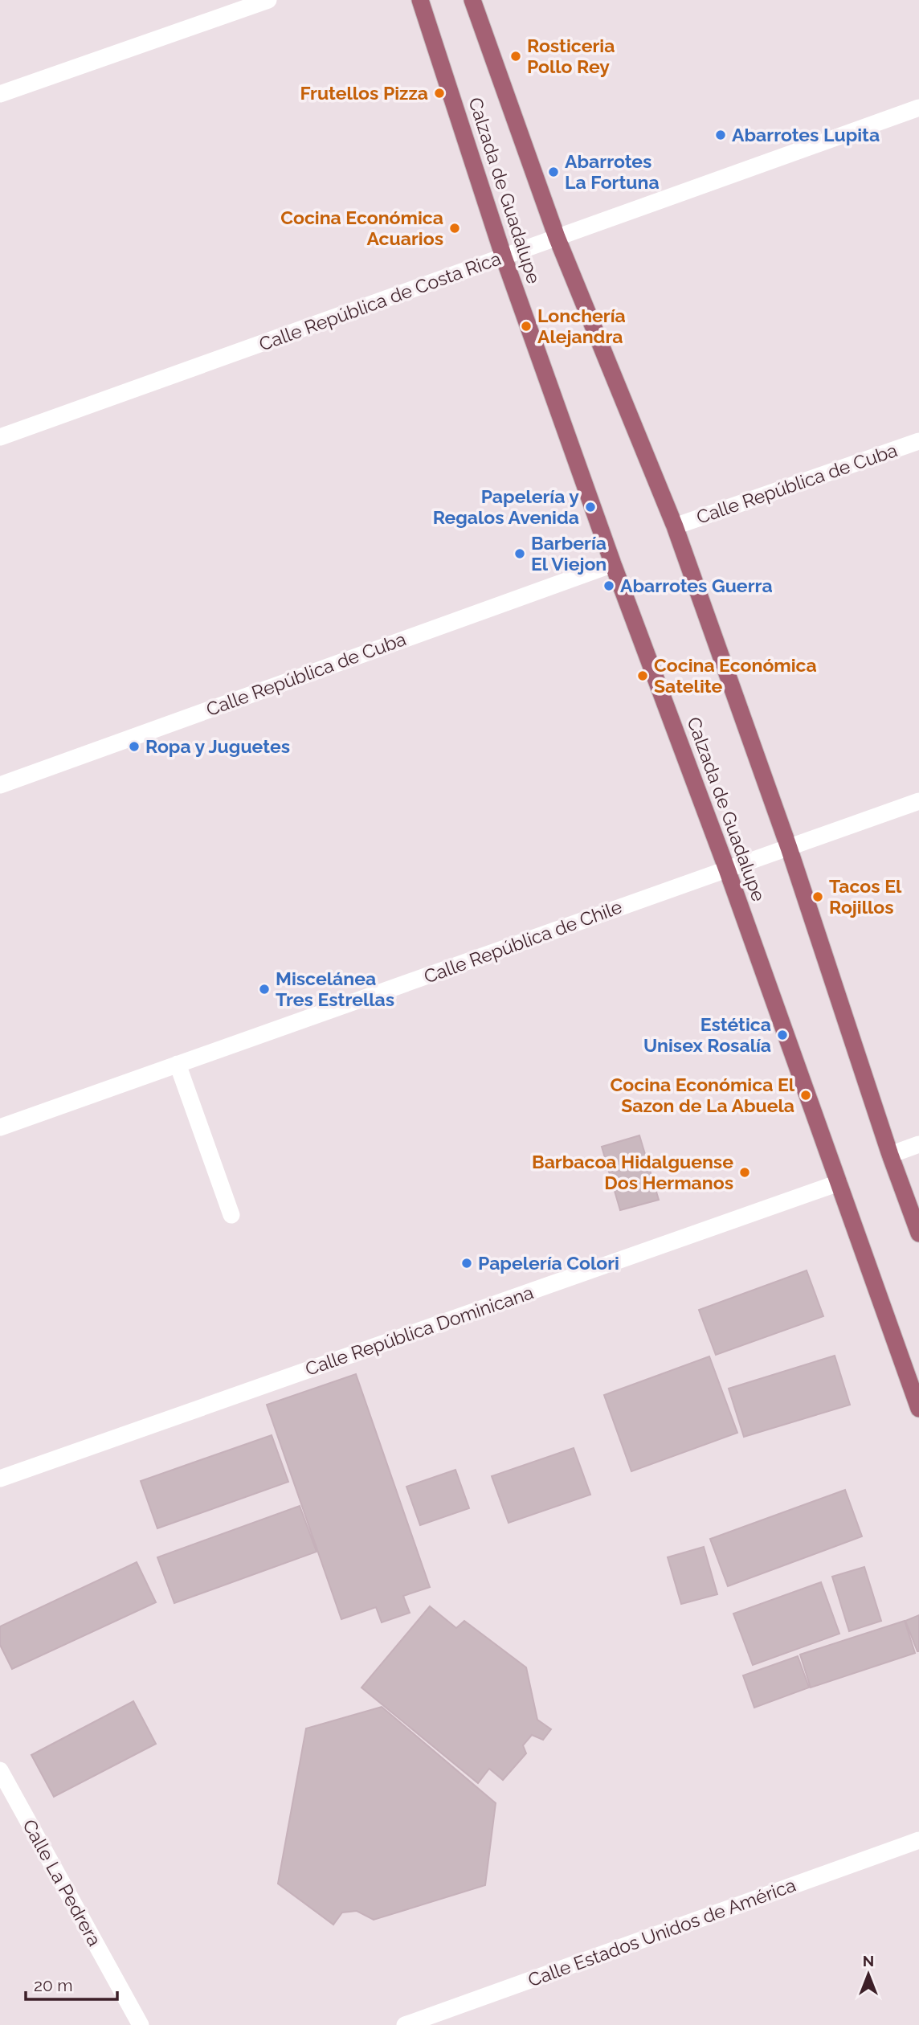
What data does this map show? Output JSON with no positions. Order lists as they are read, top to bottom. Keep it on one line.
{"streets":{"main road":["Calzada de Guadalupe"],"street":["Calle República de Costa Rica","Calle República de Cuba","Calle República de Chile","Calle República Dominicana","Calle La Pedrera","Calle Estados Unidos de América"]},"crossings":[["Calzada de Guadalupe","Calle República de Costa Rica"],["Calzada de Guadalupe","Calle República de Cuba"],["Calzada de Guadalupe","Calle República de Chile"],["Calzada de Guadalupe","Calle República Dominicana"]],"places":["Rosticeria Pollo Rey","Frutellos Pizza","Abarrotes Lupita","Abarrotes La Fortuna","Cocina Económica Acuarios","Lonchería Alejandra","Papelería y Regalos Avenida","Barbería El Viejon","Abarrotes Guerra","Cocina Económica Satelite","Ropa y Juguetes","Tacos El Rojillos","Miscelánea Tres Estrellas","Estética Unisex Rosalía","Cocina Económica El Sazon de La Abuela","Barbacoa Hidalguense Dos Hermanos","Papelería Colori"],"scale_bar":"20 m","north":"top"}
